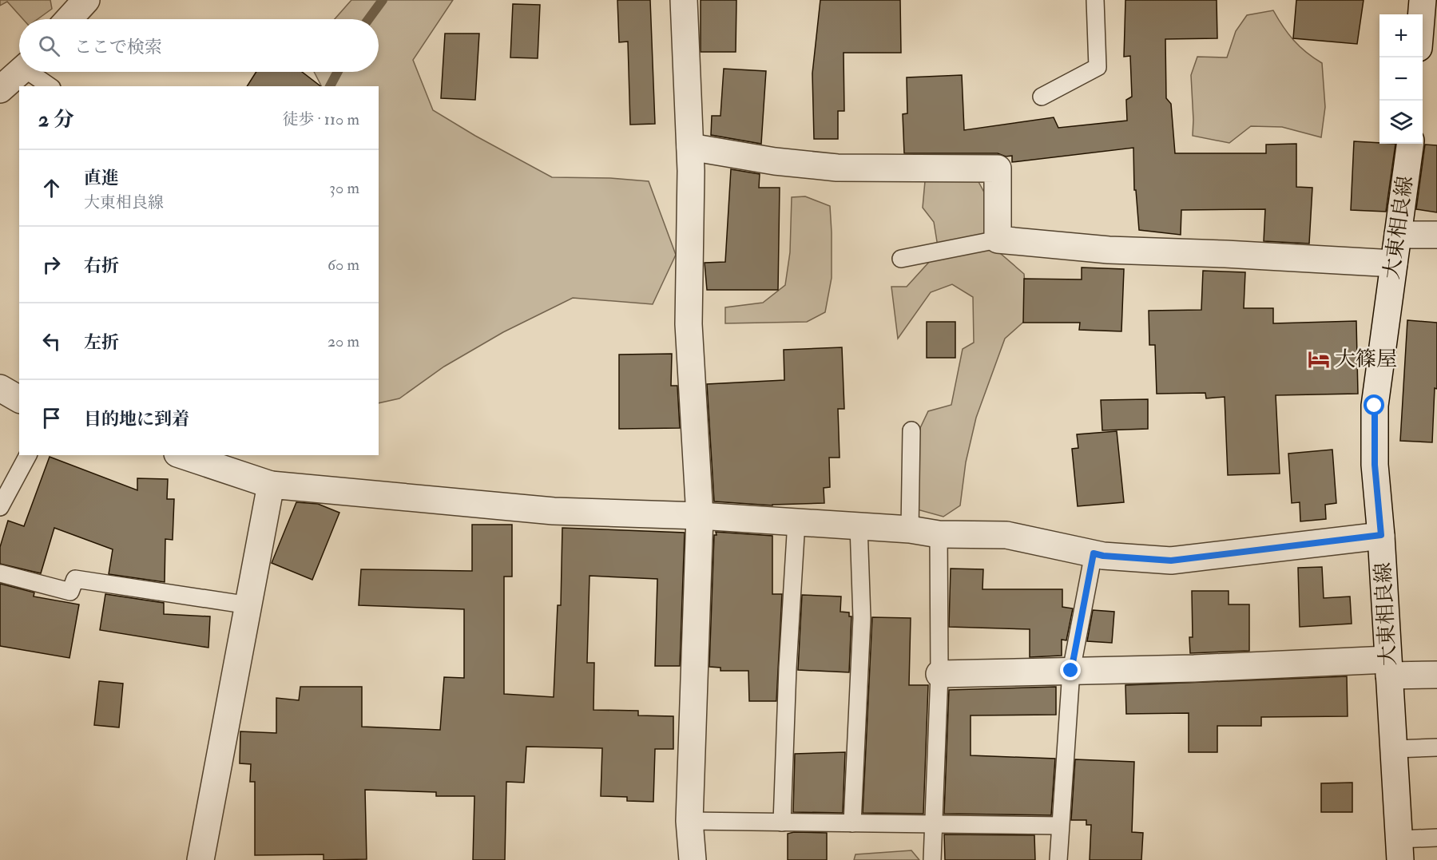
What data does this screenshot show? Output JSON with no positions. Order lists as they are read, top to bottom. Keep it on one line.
{"streets":{"street":["大東相良線"]},"places":{"hotel":["大篠屋"]},"page":{"map_buttons":["+","−"],"search":"ここで検索","heading":["2 分","徒歩 · 110 m"],"list":[["直進","大東相良線","30 m"],["右折","60 m"],["左折","20 m"],"目的地に到着"]}}
